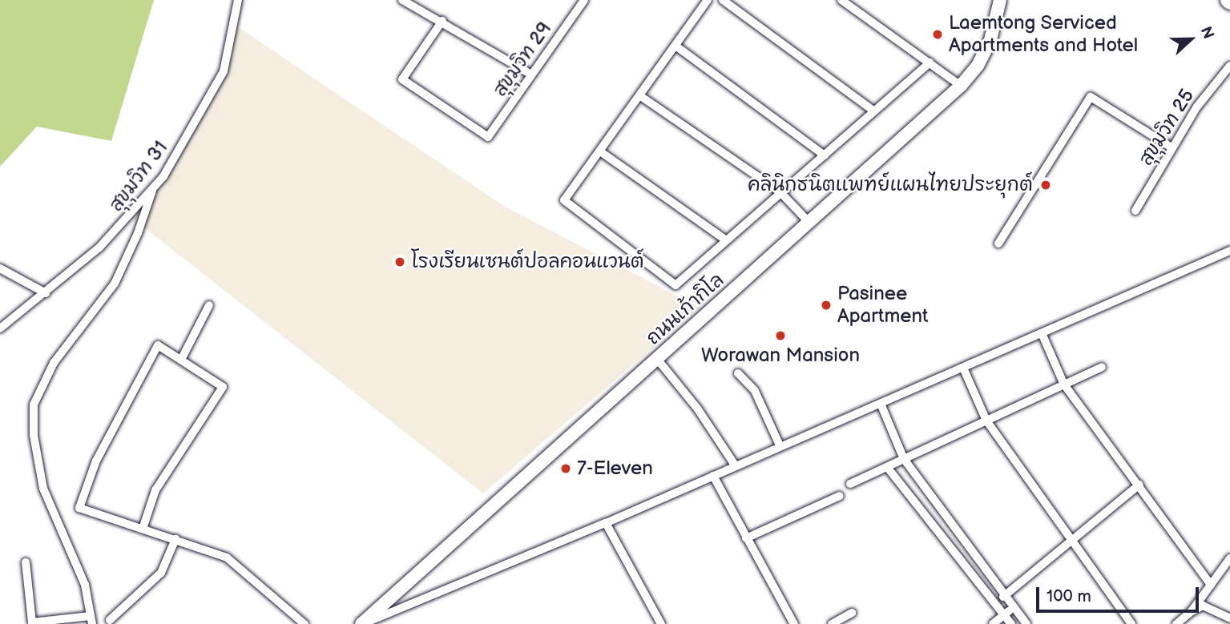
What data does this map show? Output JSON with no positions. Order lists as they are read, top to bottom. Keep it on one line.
{"streets":{"main road":["ถนนเก้ากิโล"],"street":["สุขุมวิท 29","สุขุมวิท 25","สุขุมวิท 31"]},"places":["Laemtong Serviced Apartments and Hotel","คลินิกธนิตแพทย์แผนไทยประยุกต์","โรงเรียนเซนต์ปอลคอนแวนต์","Pasinee Apartment","Worawan Mansion","7-Eleven"],"scale_bar":"100 m","north":"right"}
